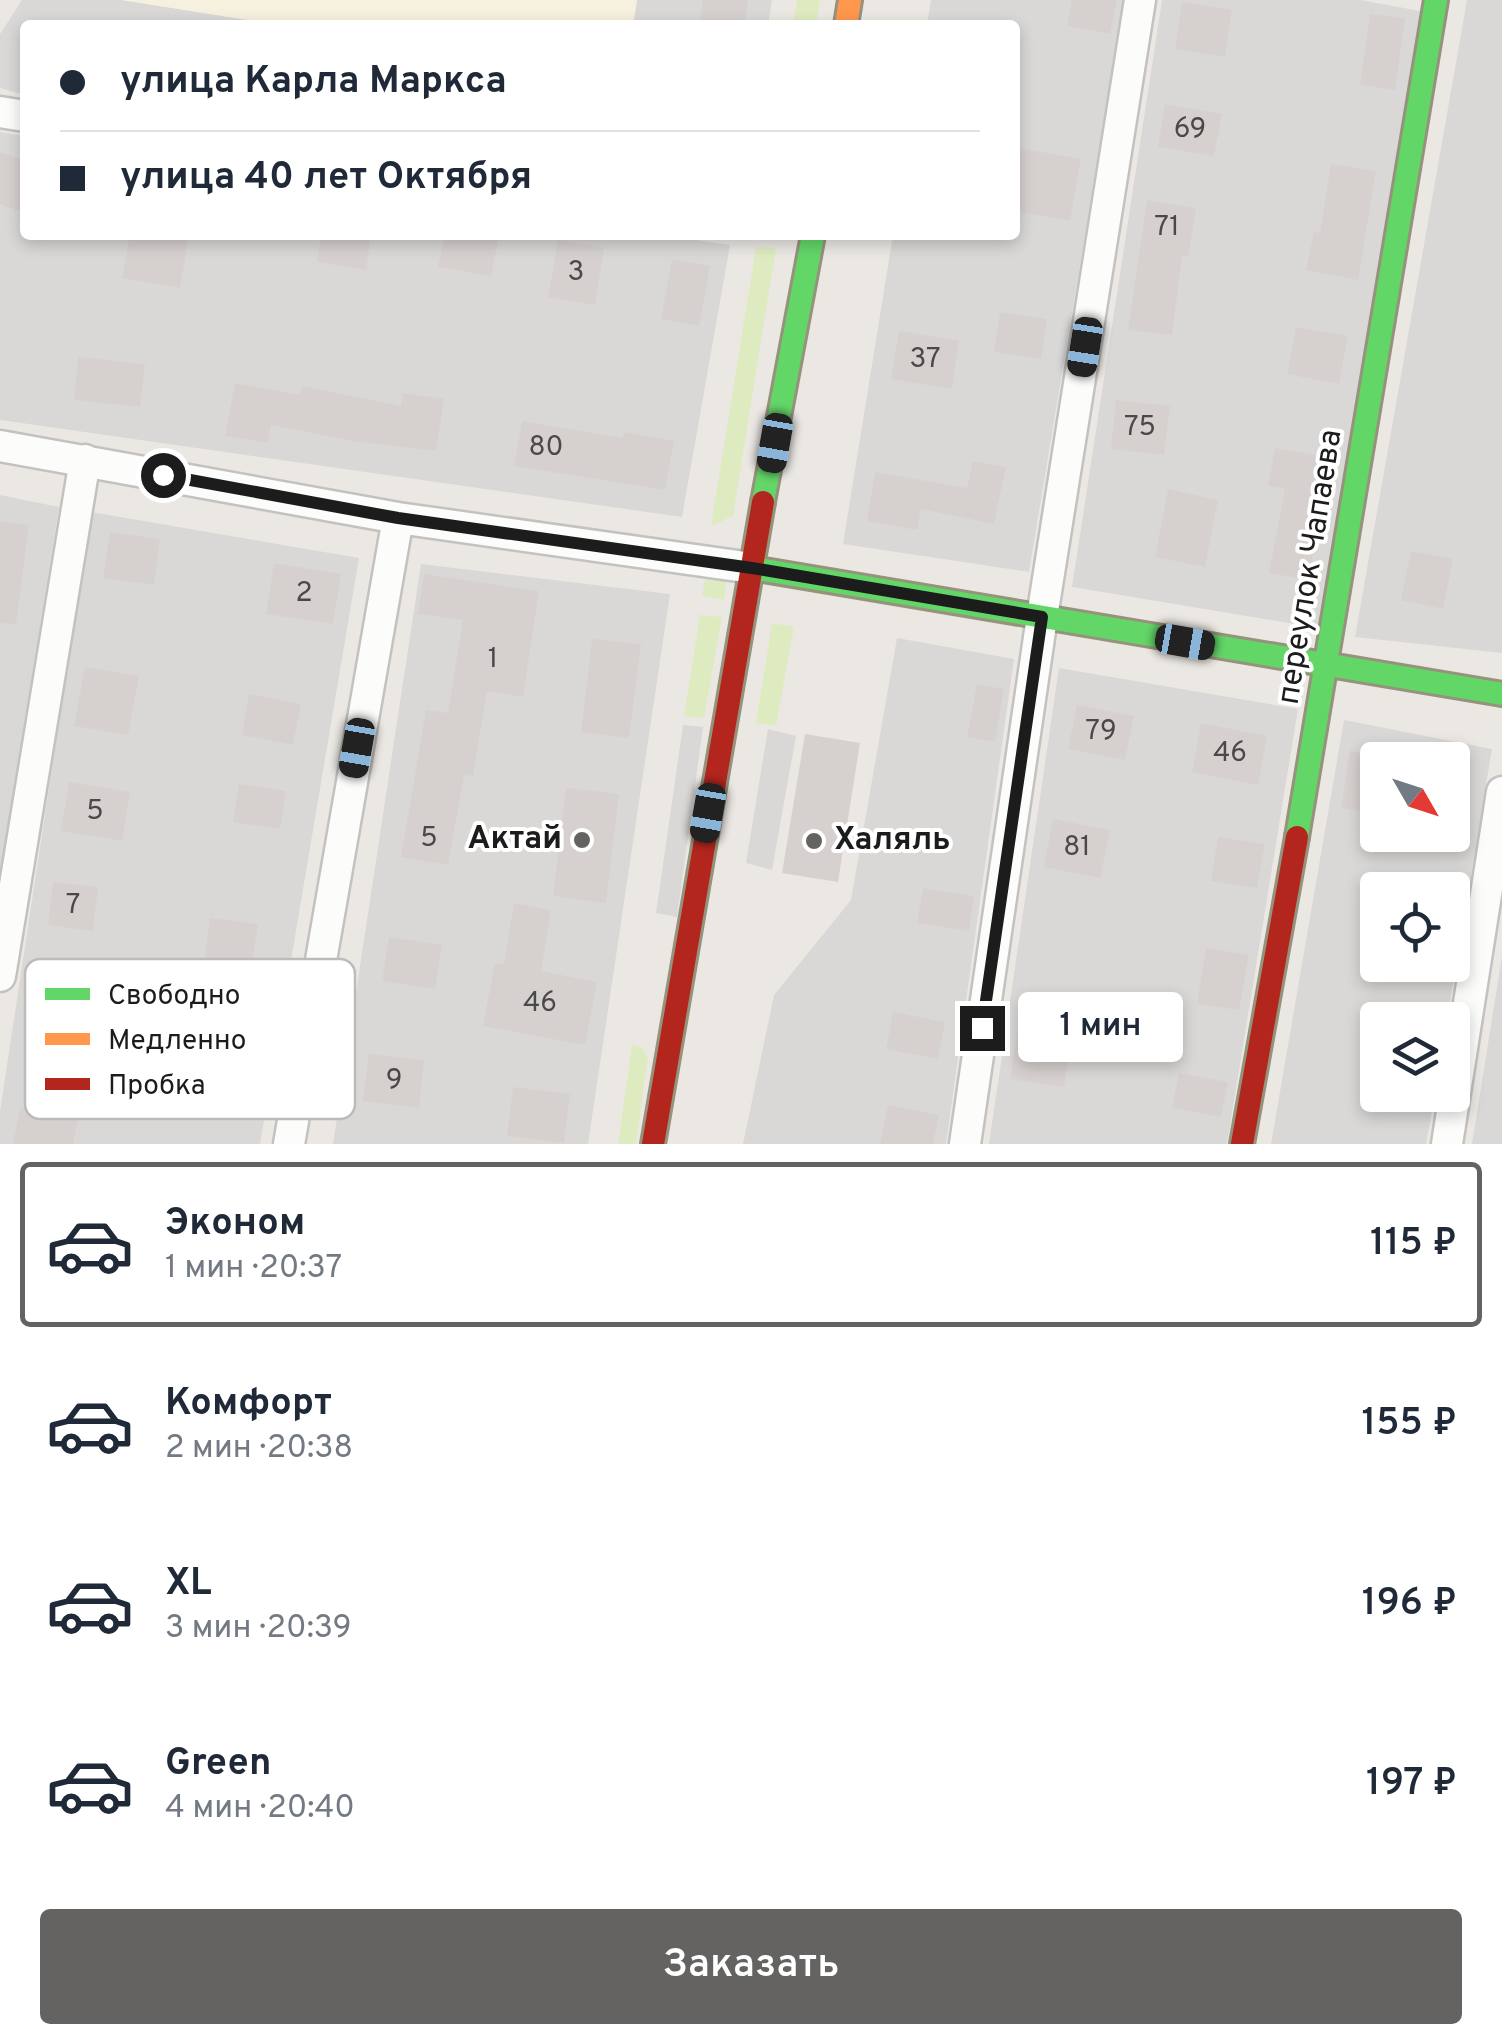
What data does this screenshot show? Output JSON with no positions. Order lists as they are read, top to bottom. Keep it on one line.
{"streets":{"street":["переулок Чапаева"]},"places":["Актай","Халяль"],"house_numbers":["69","71","3","37","75","80","2","1","79","46","5","5","81","7","46","9"],"legend":["Свободно","Медленно","Пробка"],"north":"bottom right","page":{"banner":["улица Карла Маркса","улица 40 лет Октября"],"bubble":"1 мин","list":[{"name":"Эконом","note":"1 мин · 20:37","value":"115 ₽"},{"name":"Комфорт","note":"2 мин · 20:38","value":"155 ₽"},{"name":"XL","note":"3 мин · 20:39","value":"196 ₽"},{"name":"Green","note":"4 мин · 20:40","value":"197 ₽"}],"buttons":"Заказать"}}
